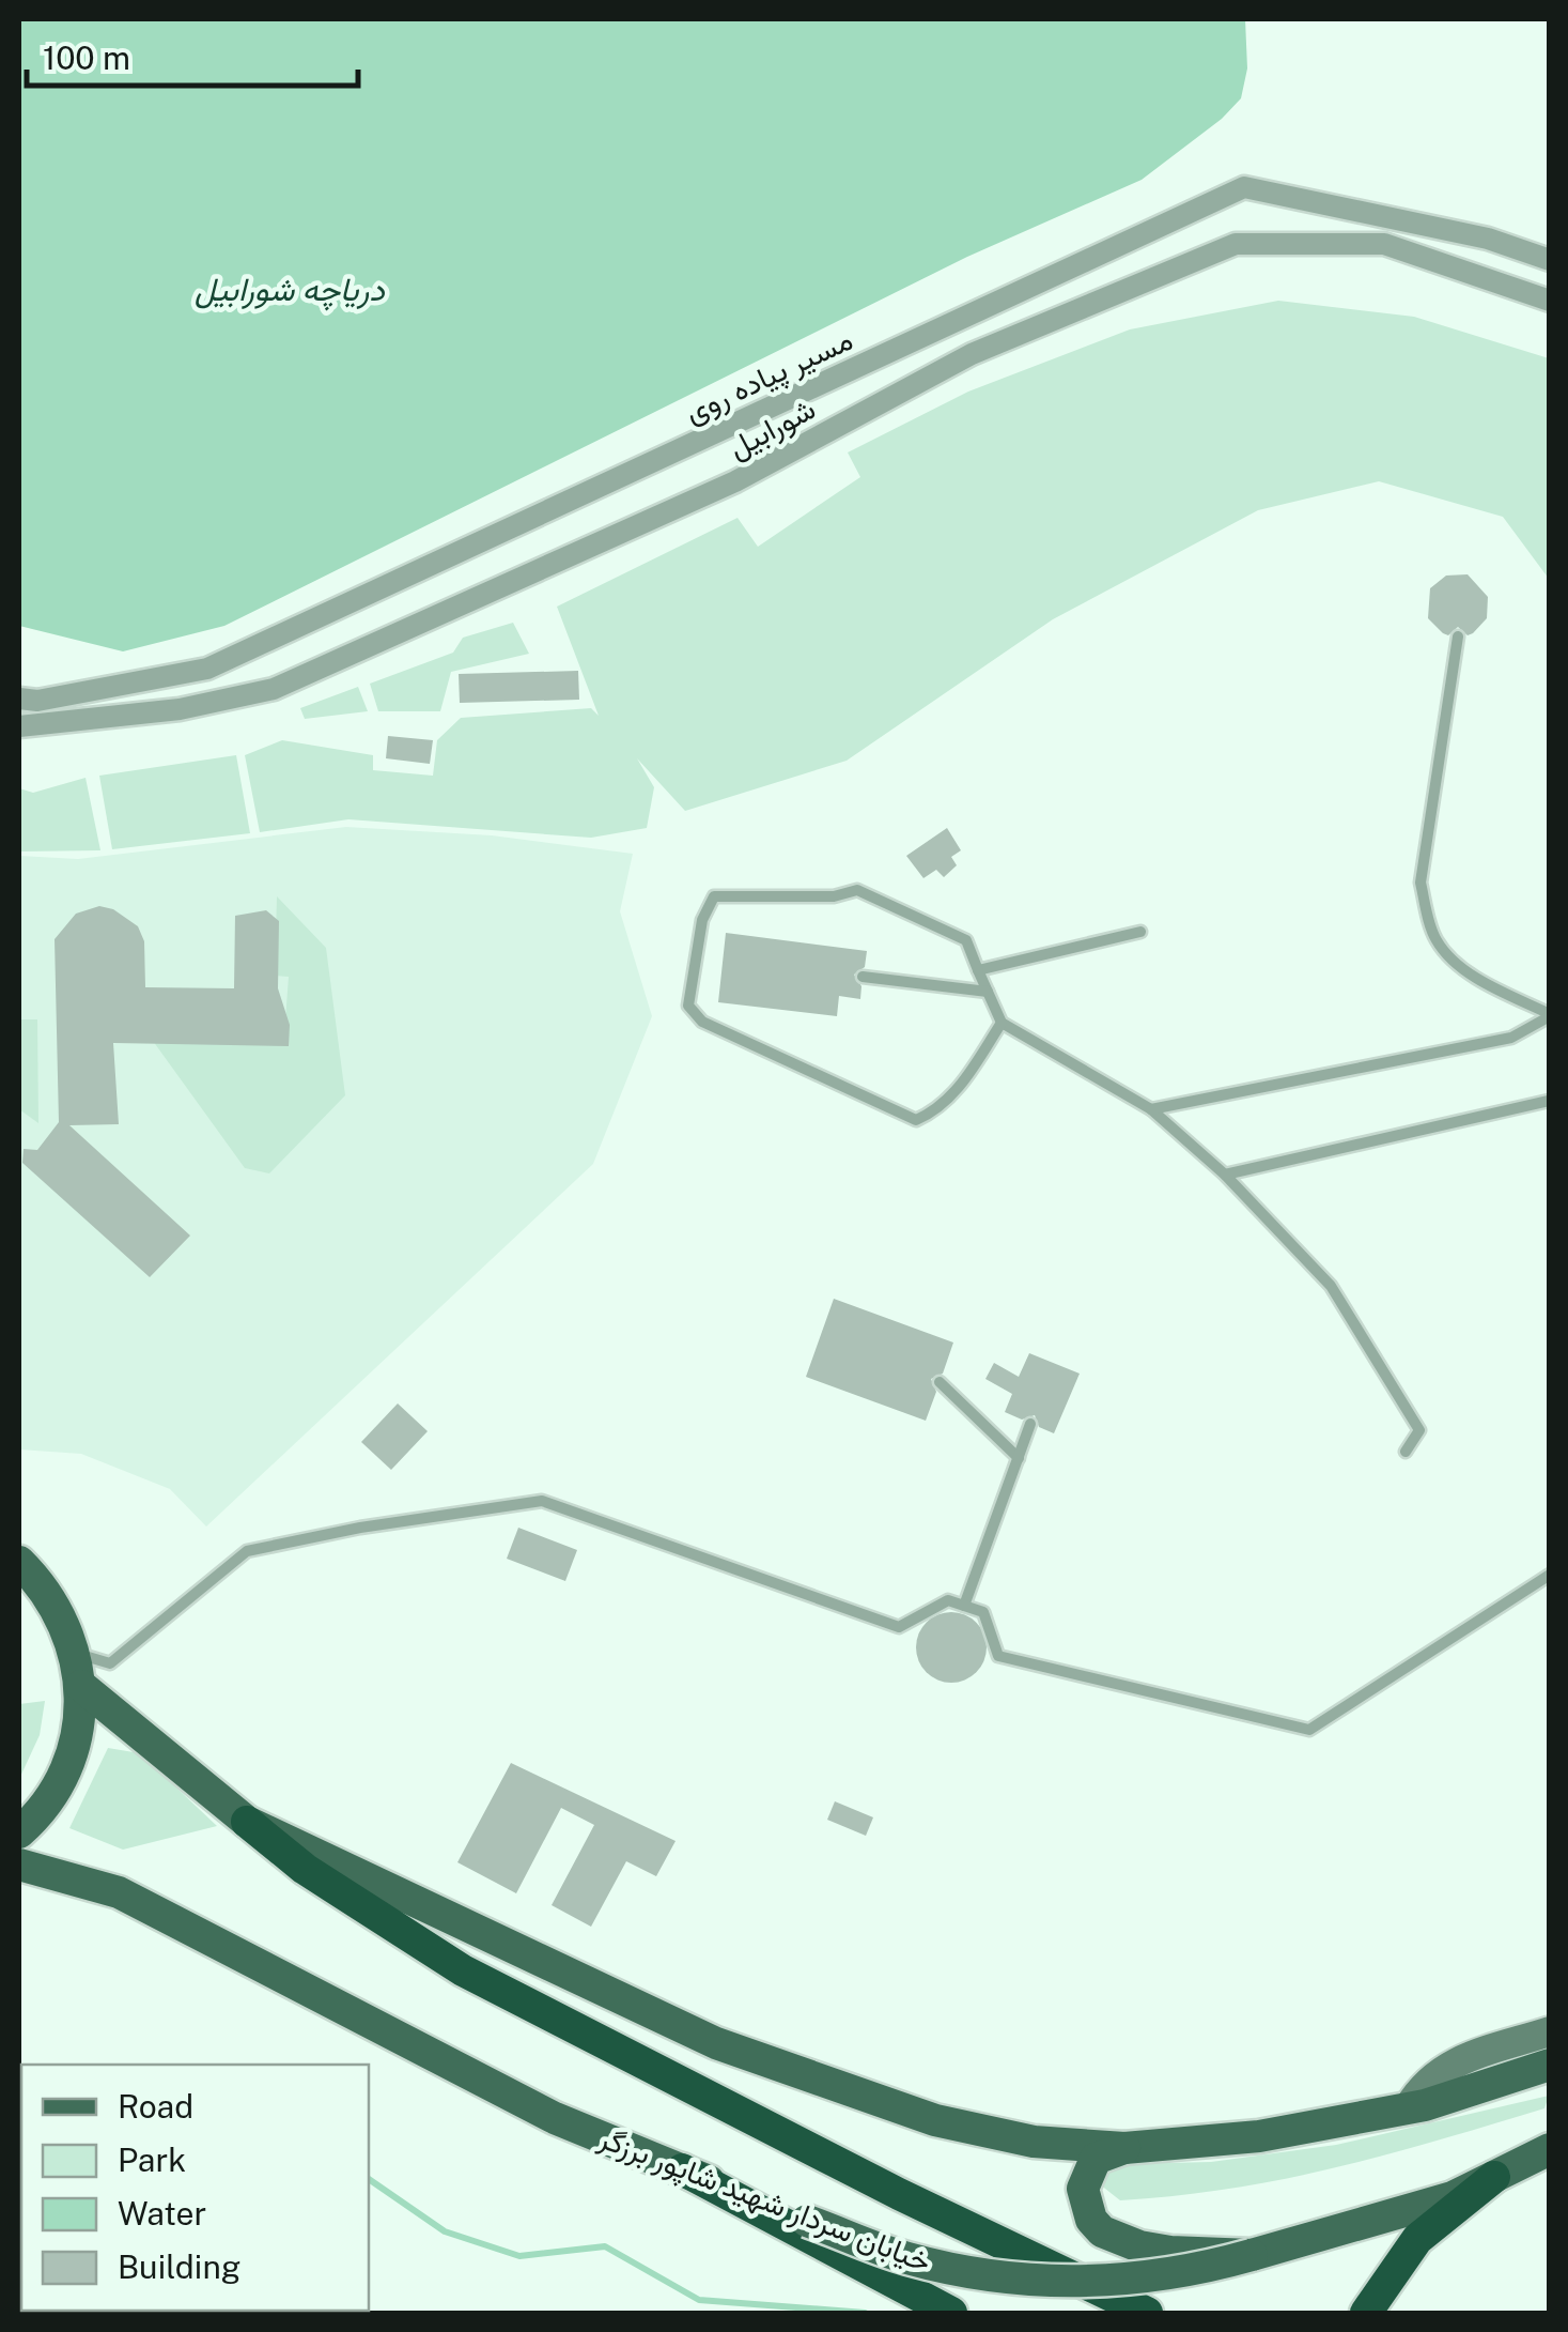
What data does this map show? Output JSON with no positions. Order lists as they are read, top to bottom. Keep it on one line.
{"streets":{"main road":["خیابان سردار شهید شاپور برزگر"],"street":["مسیر پیاده روی","شورابیل"]},"water":["دریاچه شورابیل"],"legend":["Road","Park","Water","Building"],"scale_bar":"100 m"}
